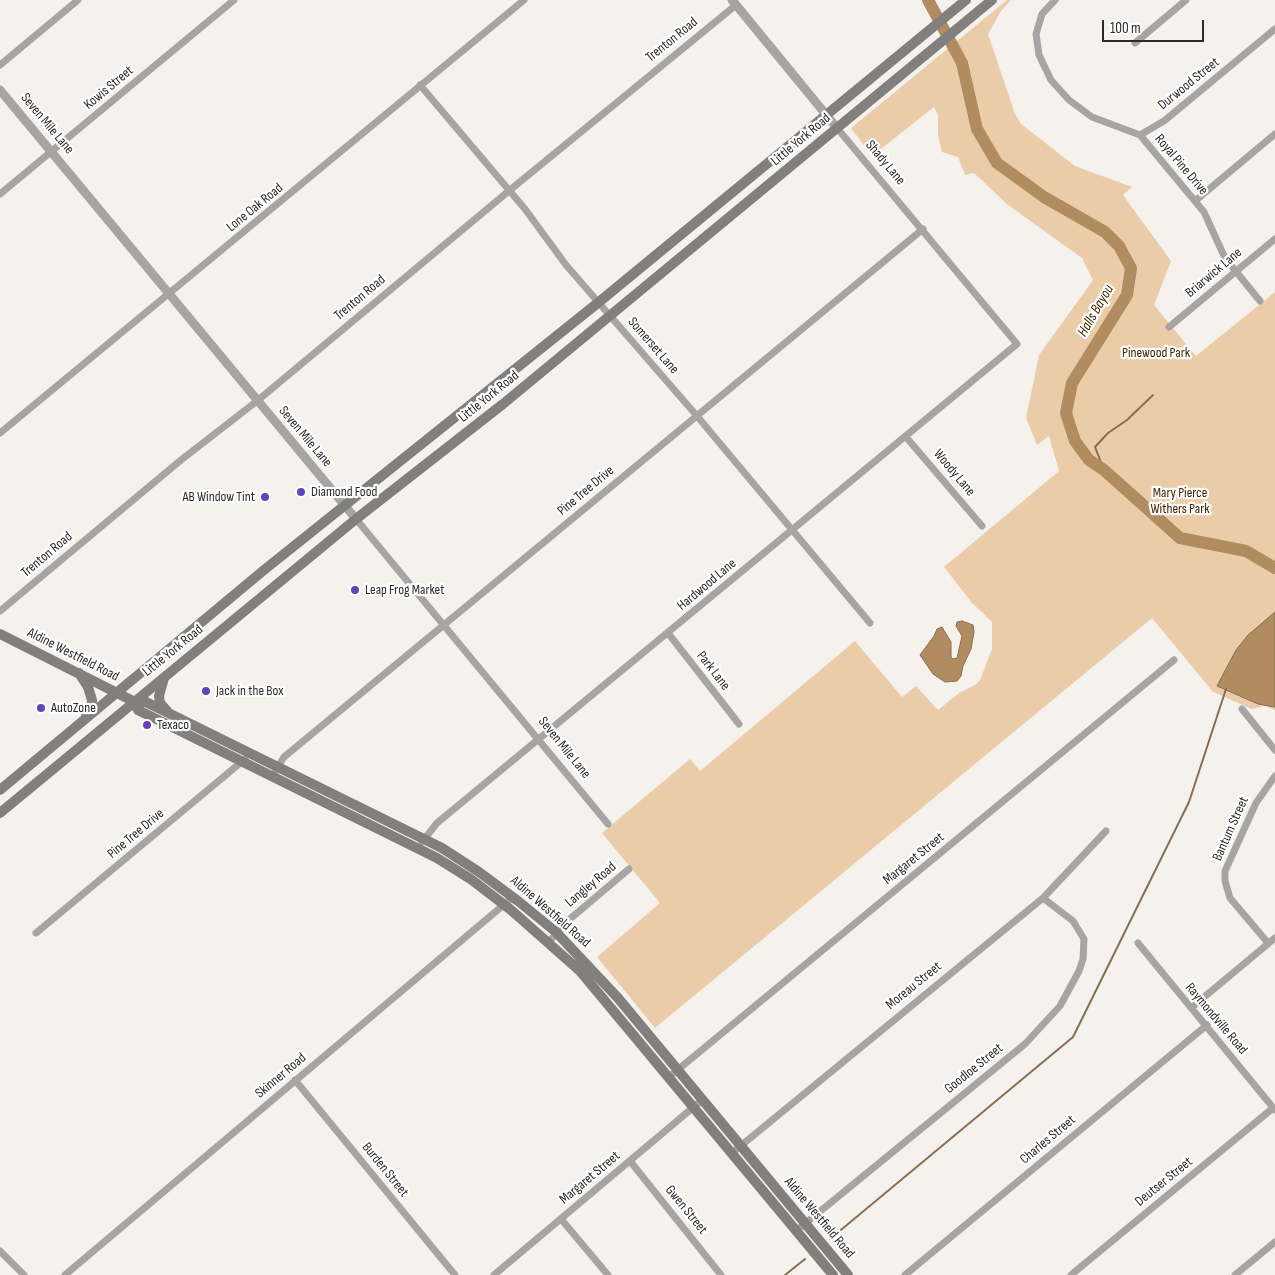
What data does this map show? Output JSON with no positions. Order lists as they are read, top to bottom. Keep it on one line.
{"streets":{"main road":["Little York Road","Aldine Westfield Road"],"street":["Trenton Road","Durwood Street","Kowis Street","Seven Mile Lane","Shady Lane","Royal Pine Drive","Lone Oak Road","Briarwick Lane","Somerset Lane","Woody Lane","Pine Tree Drive","Hardwood Lane","Park Lane","Bantum Street","Margaret Street","Langley Road","Moreau Street","Raymondville Road","Goodloe Street","Skinner Road","Charles Street","Burden Street","Deutser Street","Gwen Street"]},"crossings":[["Trenton Road","Seven Mile Lane"],["Trenton Road","Shady Lane"],["Trenton Road","Somerset Lane"],["Durwood Street","Royal Pine Drive"],["Kowis Street","Seven Mile Lane"],["Seven Mile Lane","Little York Road"],["Seven Mile Lane","Lone Oak Road"],["Seven Mile Lane","Pine Tree Drive"],["Seven Mile Lane","Hardwood Lane"],["Little York Road","Shady Lane"],["Little York Road","Somerset Lane"],["Little York Road","Aldine Westfield Road"],["Shady Lane","Pine Tree Drive"],["Shady Lane","Hardwood Lane"],["Royal Pine Drive","Briarwick Lane"],["Lone Oak Road","Somerset Lane"],["Somerset Lane","Pine Tree Drive"],["Somerset Lane","Hardwood Lane"],["Woody Lane","Hardwood Lane"],["Pine Tree Drive","Aldine Westfield Road"],["Hardwood Lane","Aldine Westfield Road"],["Hardwood Lane","Park Lane"],["Aldine Westfield Road","Margaret Street"],["Aldine Westfield Road","Langley Road"],["Aldine Westfield Road","Moreau Street"],["Aldine Westfield Road","Goodloe Street"],["Aldine Westfield Road","Skinner Road"],["Margaret Street","Gwen Street"],["Moreau Street","Goodloe Street"],["Raymondville Road","Charles Street"],["Raymondville Road","Deutser Street"],["Skinner Road","Burden Street"]],"water":["Halls Bayou"],"parks":["Pinewood Park","Mary Pierce Withers Park"],"places":["Diamond Food","AB Window Tint","Leap Frog Market","Jack in the Box","AutoZone","Texaco"],"scale_bar":"100 m"}
